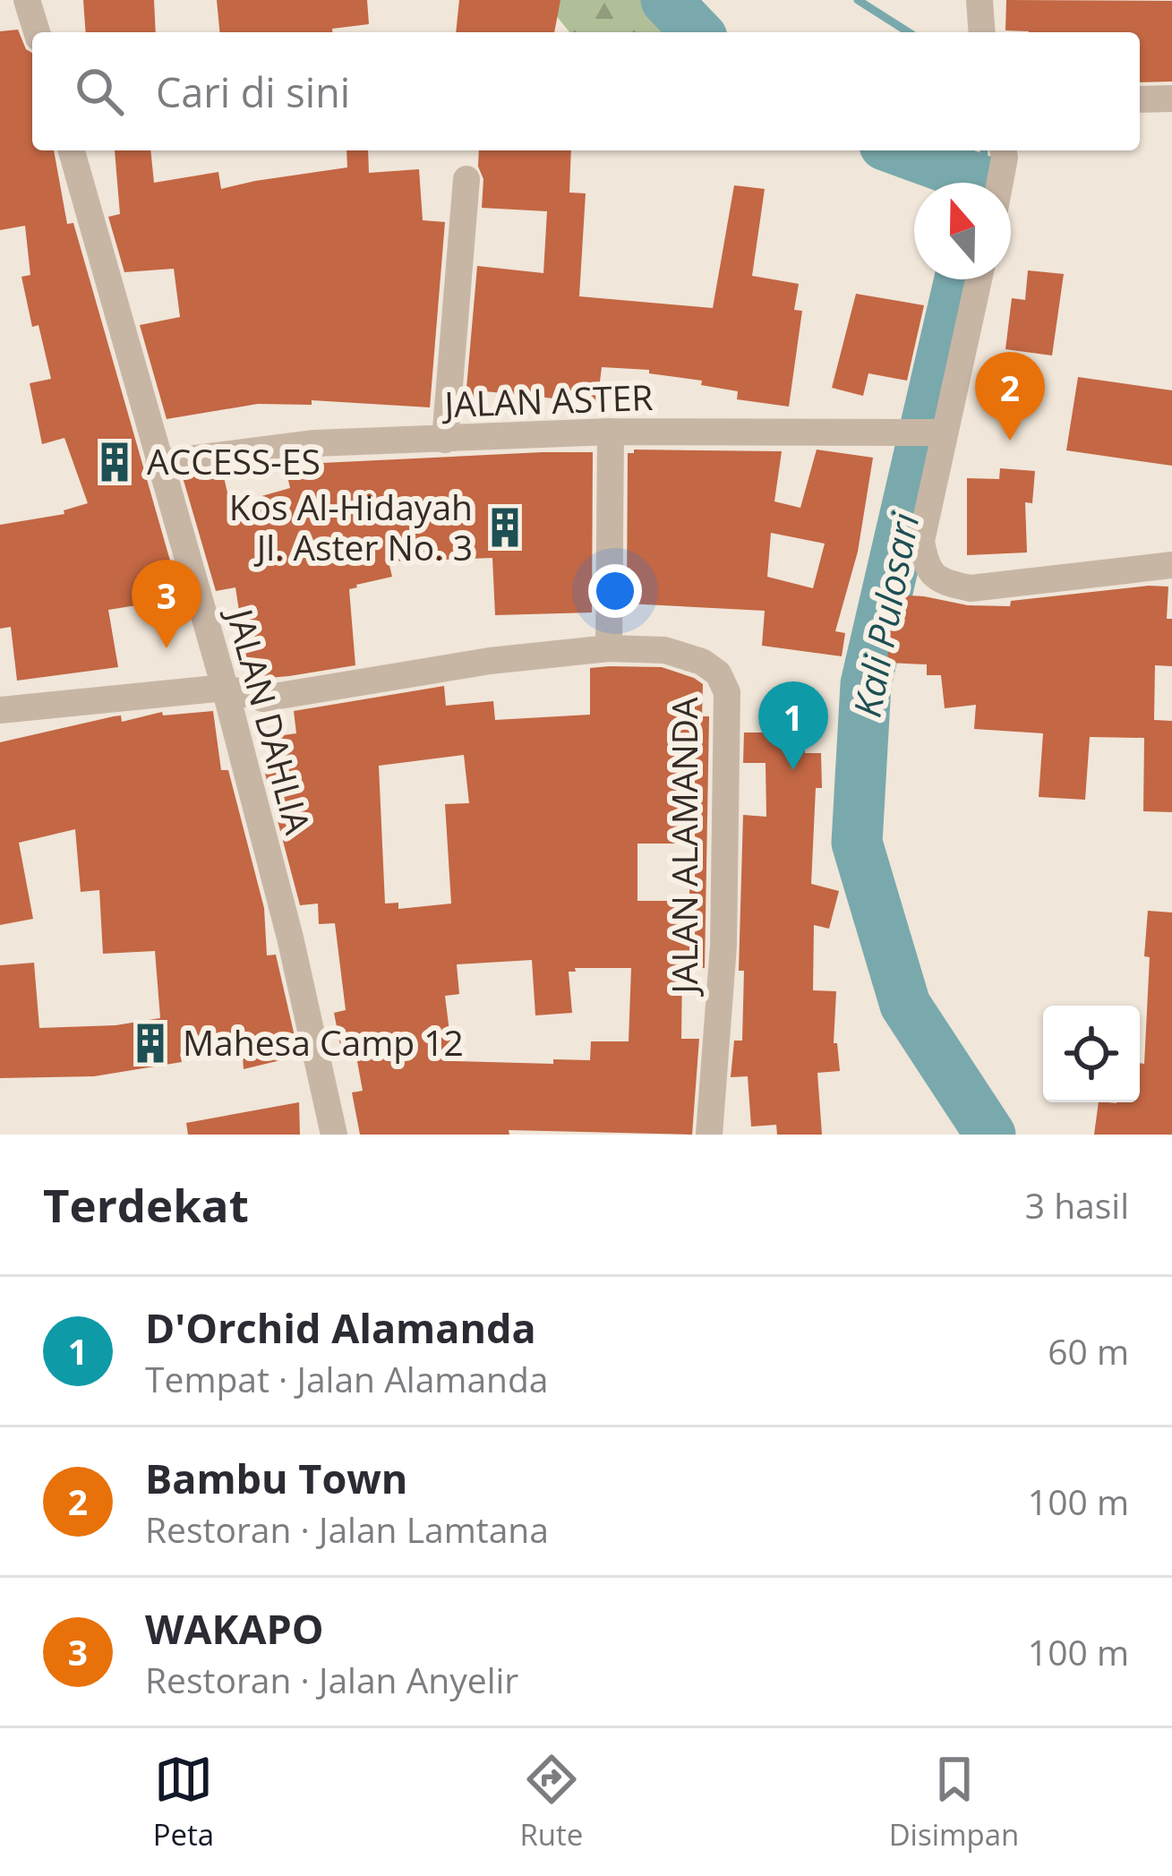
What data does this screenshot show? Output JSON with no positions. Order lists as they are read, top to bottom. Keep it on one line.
{"streets":{"street":["JALAN ASTER","JALAN DAHLIA","JALAN ALAMANDA"]},"crossings":[["JALAN ASTER","JALAN DAHLIA"],["JALAN DAHLIA","JALAN ALAMANDA"]],"water":["Kali Pulosari"],"places":{"building":["ACCESS-ES","Kos Al-Hidayah Jl. Aster No. 3","Mahesa Camp 12"]},"north":"top","page":{"search":"Cari di sini","pins":["2","3","1"],"heading":["Terdekat","3 hasil"],"list":[{"mark":"1","name":"D'Orchid Alamanda","note":"Tempat · Jalan Alamanda","value":"60 m"},{"mark":"2","name":"Bambu Town","note":"Restoran · Jalan Lamtana","value":"100 m"},{"mark":"3","name":"WAKAPO","note":"Restoran · Jalan Anyelir","value":"100 m"}],"nav":["Peta","Rute","Disimpan"]}}
